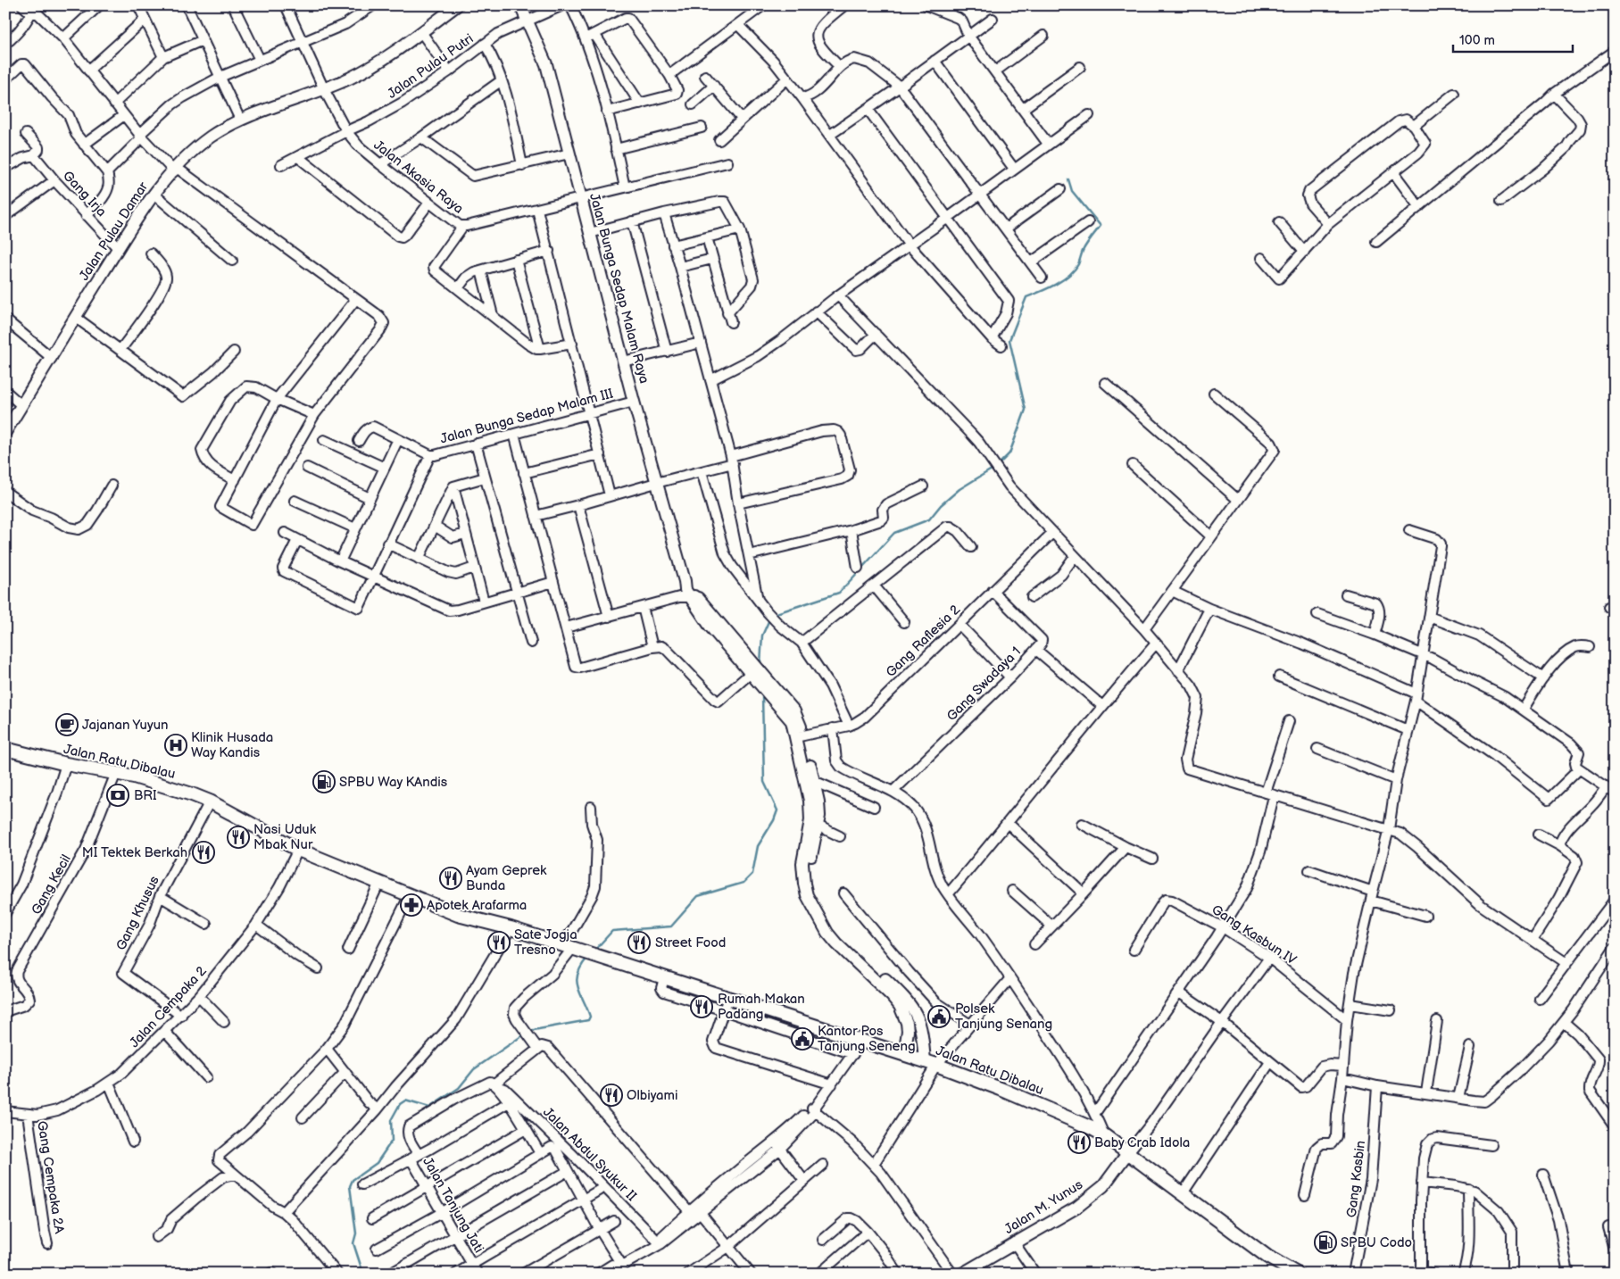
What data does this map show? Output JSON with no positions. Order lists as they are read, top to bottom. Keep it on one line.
{"streets":{"main road":["Jalan Ratu Dibalau"],"street":["Jalan Pulau Putri","Jalan Akasia Raya","Gang Irja","Jalan Pulau Damar","Jalan Bunga Sedap Malam Raya","Jalan Bunga Sedap Malam III","Gang Raflesia 2","Gang Swadaya 1","Gang Kecil","Gang Khusus","Gang Kasbun IV","Jalan Cempaka 2","Jalan Abdul Syukur II","Gang Cempaka 2A","Gang Kasbin","Jalan Tanjung Jati","Jalan M. Yunus"]},"crossings":[["Jalan Pulau Putri","Jalan Akasia Raya"],["Jalan Pulau Putri","Jalan Bunga Sedap Malam Raya"],["Jalan Akasia Raya","Jalan Pulau Damar"],["Jalan Akasia Raya","Jalan Bunga Sedap Malam Raya"],["Gang Irja","Jalan Pulau Damar"],["Jalan Bunga Sedap Malam Raya","Jalan Bunga Sedap Malam III"],["Jalan Bunga Sedap Malam Raya","Gang Raflesia 2"],["Jalan Bunga Sedap Malam Raya","Jalan Ratu Dibalau"],["Gang Raflesia 2","Gang Swadaya 1"],["Jalan Ratu Dibalau","Gang Kecil"],["Jalan Ratu Dibalau","Gang Khusus"],["Jalan Ratu Dibalau","Jalan Cempaka 2"],["Jalan Ratu Dibalau","Jalan M. Yunus"],["Gang Khusus","Jalan Cempaka 2"],["Jalan Cempaka 2","Gang Cempaka 2A"],["Jalan Abdul Syukur II","Jalan Tanjung Jati"]],"places":{"cafe":["Jajanan Yuyun"],"hospital":["Klinik Husada Way Kandis"],"fuel station":["SPBU Way KAndis","SPBU Codo"],"bank":["BRI"],"restaurant":["Nasi Uduk Mbak Nur","MI Tektek Berkah","Ayam Geprek Bunda","Sate Jogja Tresno","Street Food","Rumah Makan Padang","Olbiyami","Baby Crab Idola"],"pharmacy":["Apotek Arafarma"],"public building":["Polsek Tanjung Senang","Kantor Pos Tanjung Seneng"]},"scale_bar":"100 m"}
